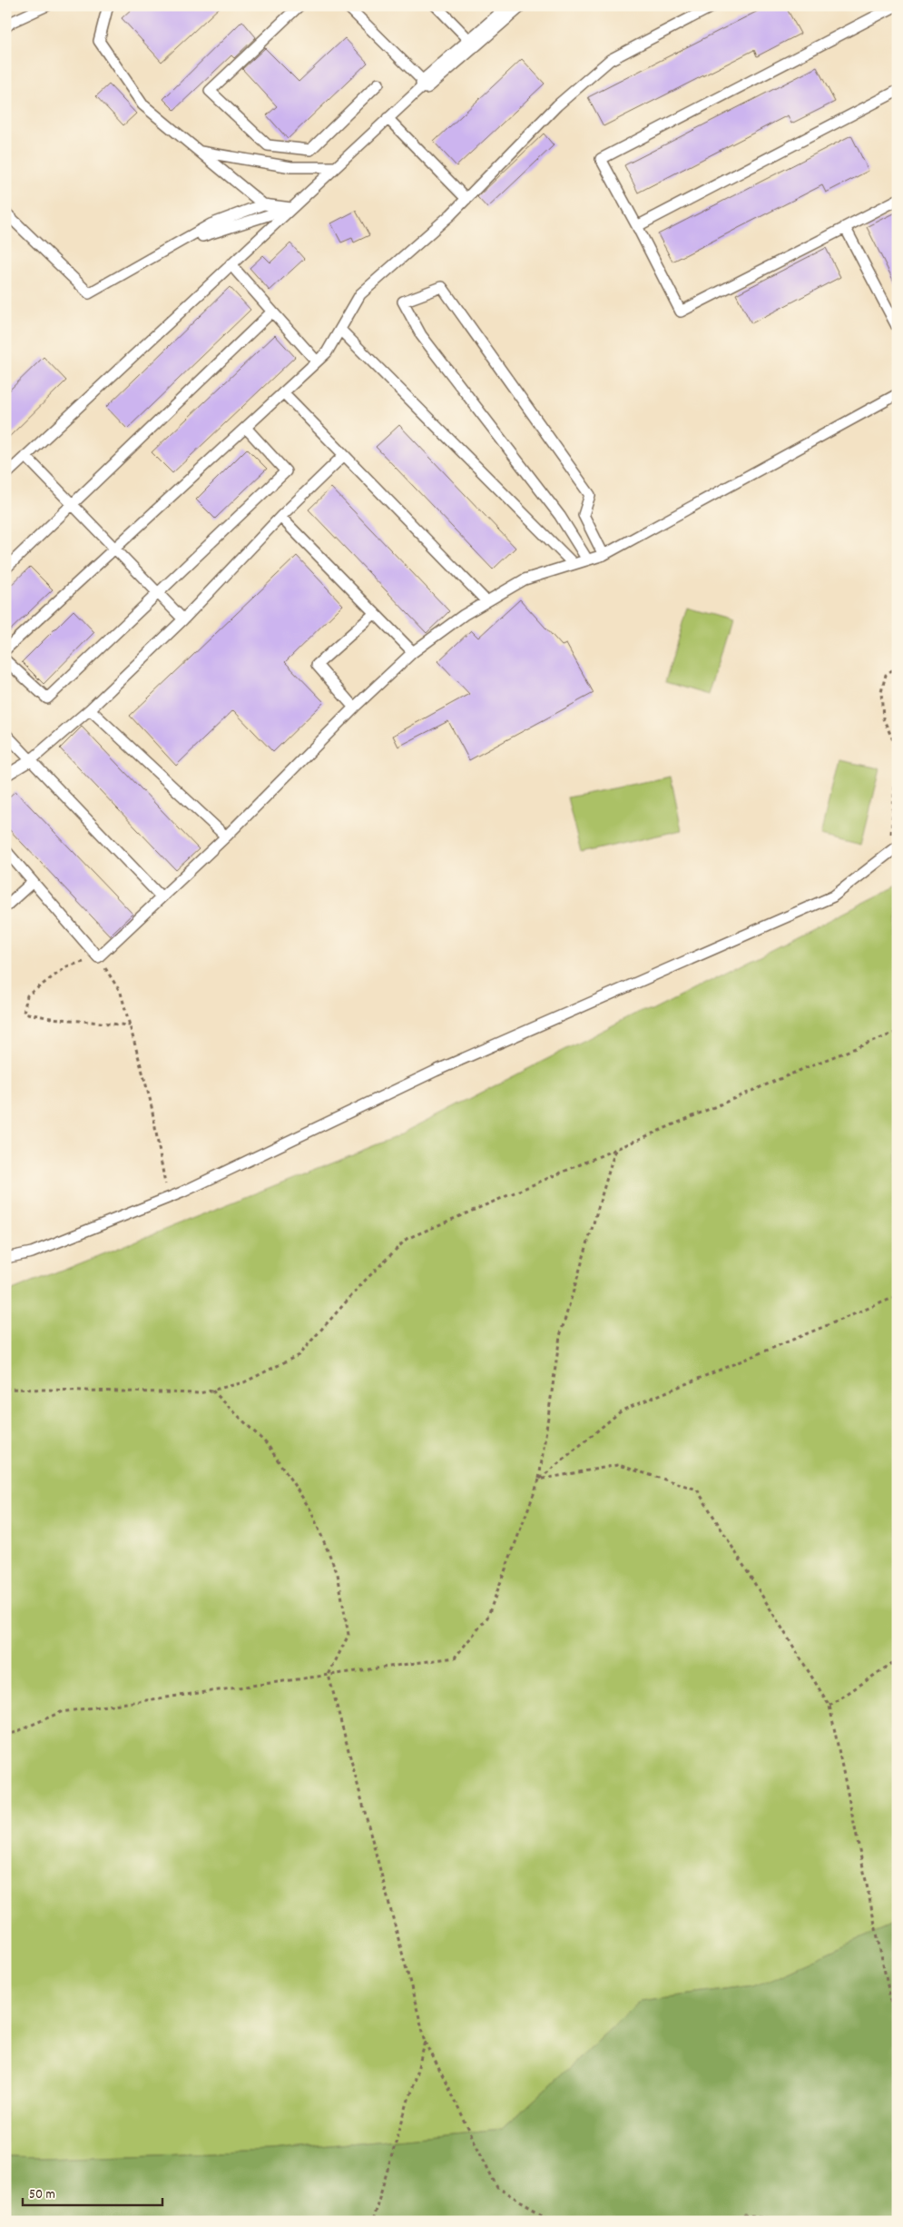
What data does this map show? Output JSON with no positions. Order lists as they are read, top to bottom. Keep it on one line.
{"scale_bar":"50 m"}
